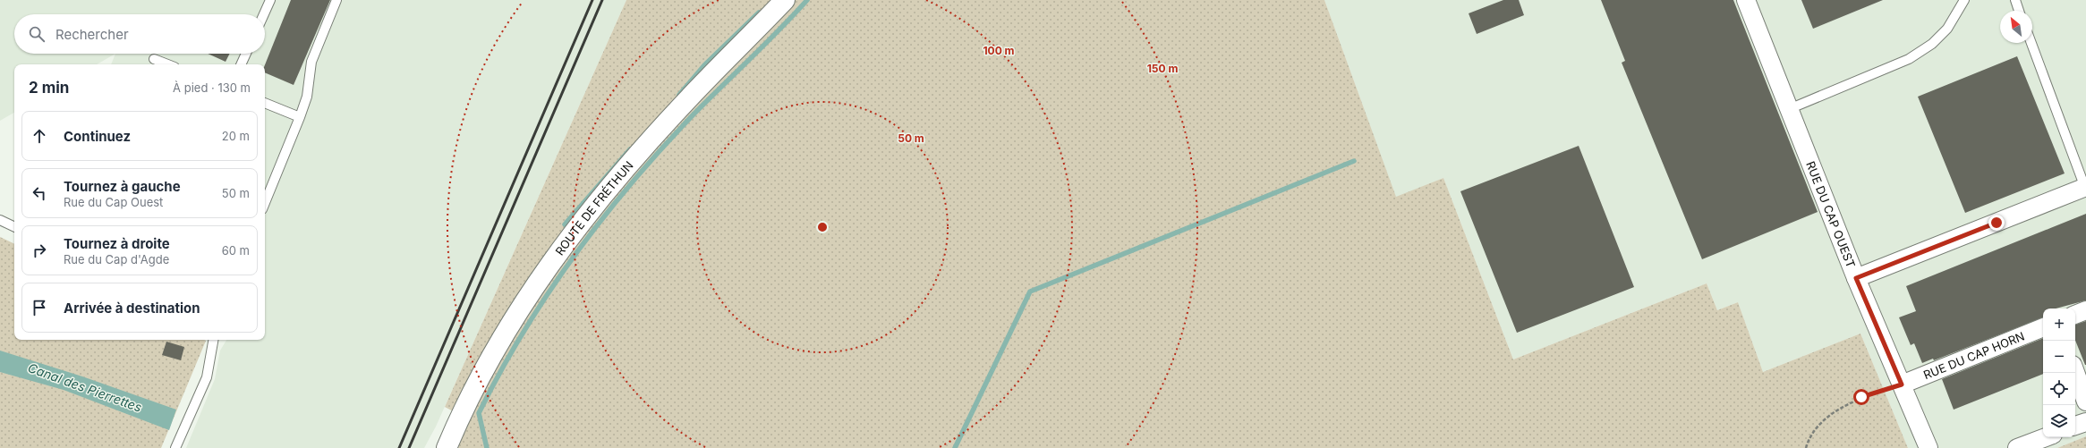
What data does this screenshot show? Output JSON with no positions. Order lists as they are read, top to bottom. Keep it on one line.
{"streets":{"street":["ROUTE DE FRÉTHUN","RUE DU CAP OUEST","RUE DU CAP HORN"]},"crossings":[["RUE DU CAP OUEST","RUE DU CAP HORN"]],"water":["Canal des Pierrettes"],"north":"top left","page":{"search":"Rechercher","heading":["2 min","À pied · 130 m"],"list":[["Continuez","20 m"],["Tournez à gauche","Rue du Cap Ouest","50 m"],["Tournez à droite","Rue du Cap d'Agde","60 m"],"Arrivée à destination"],"map_buttons":["+","−"]},"rings":["100 m","150 m","50 m"]}
